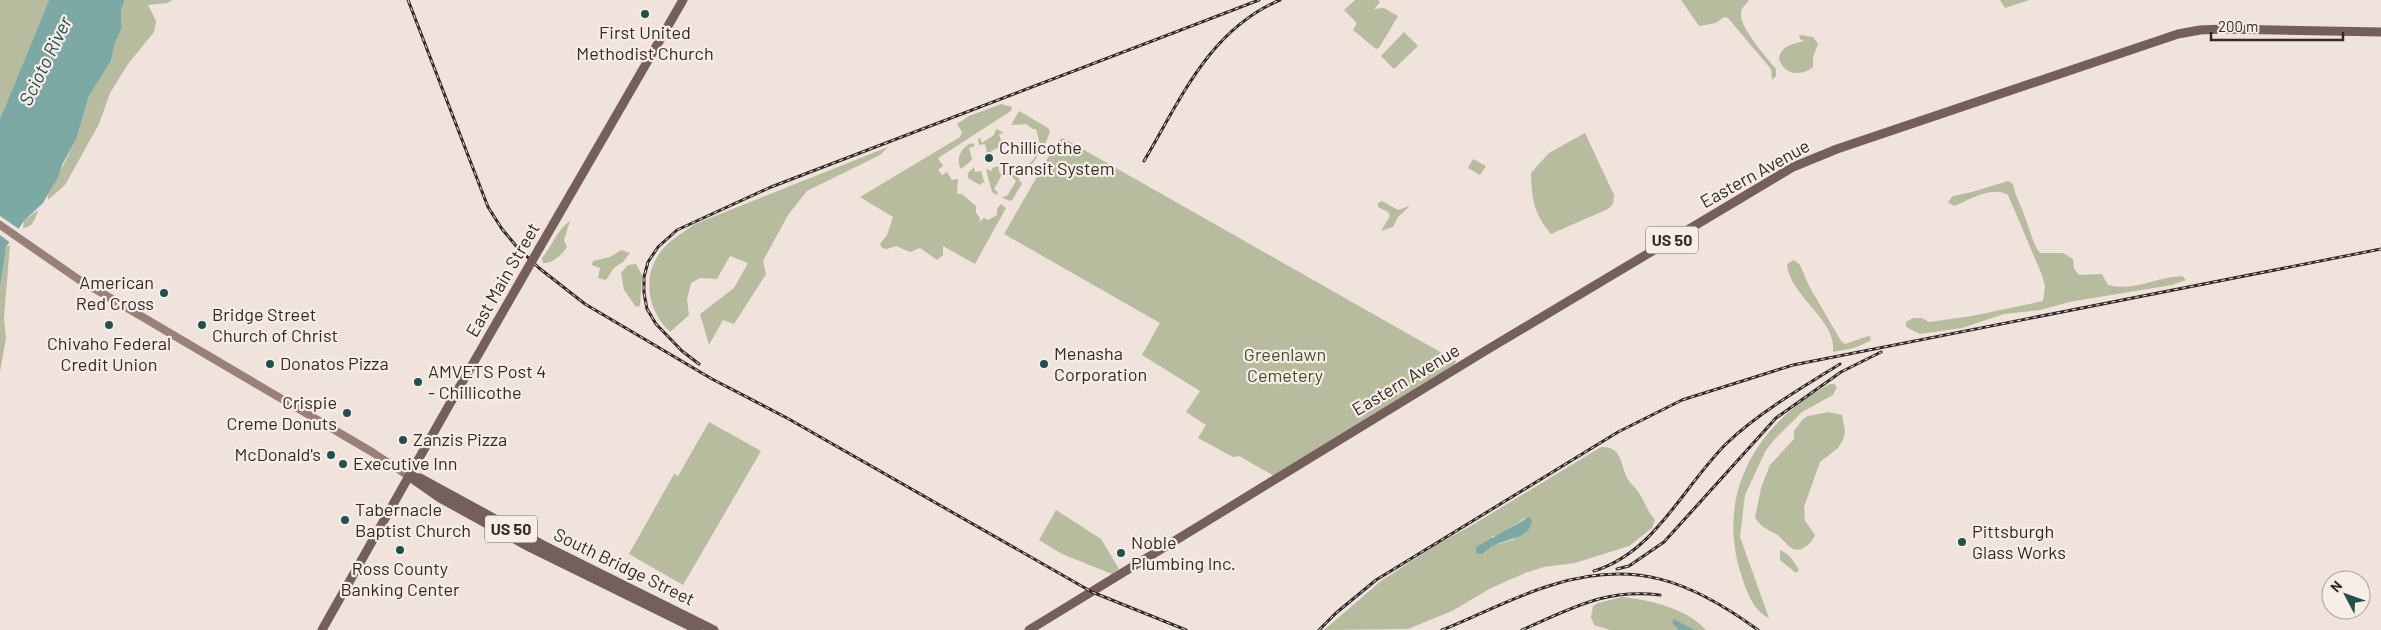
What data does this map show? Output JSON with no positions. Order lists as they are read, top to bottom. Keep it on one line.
{"streets":{"main road":["Eastern Avenue","US 50","East Main Street","South Bridge Street"]},"crossings":[["East Main Street","South Bridge Street"]],"water":["Scioto River"],"parks":["Greenlawn Cemetery"],"places":["First United Methodist Church","Chillicothe Transit System","American Red Cross","Chivaho Federal Credit Union","Bridge Street Church of Christ","Donatos Pizza","Menasha Corporation","AMVETS Post 4 - Chillicothe","Crispie Creme Donuts","Zanzis Pizza","McDonald's","Executive Inn","Tabernacle Baptist Church","Pittsburgh Glass Works","Ross County Banking Center","Noble Plumbing Inc."],"scale_bar":"200 m","north":"top left"}
